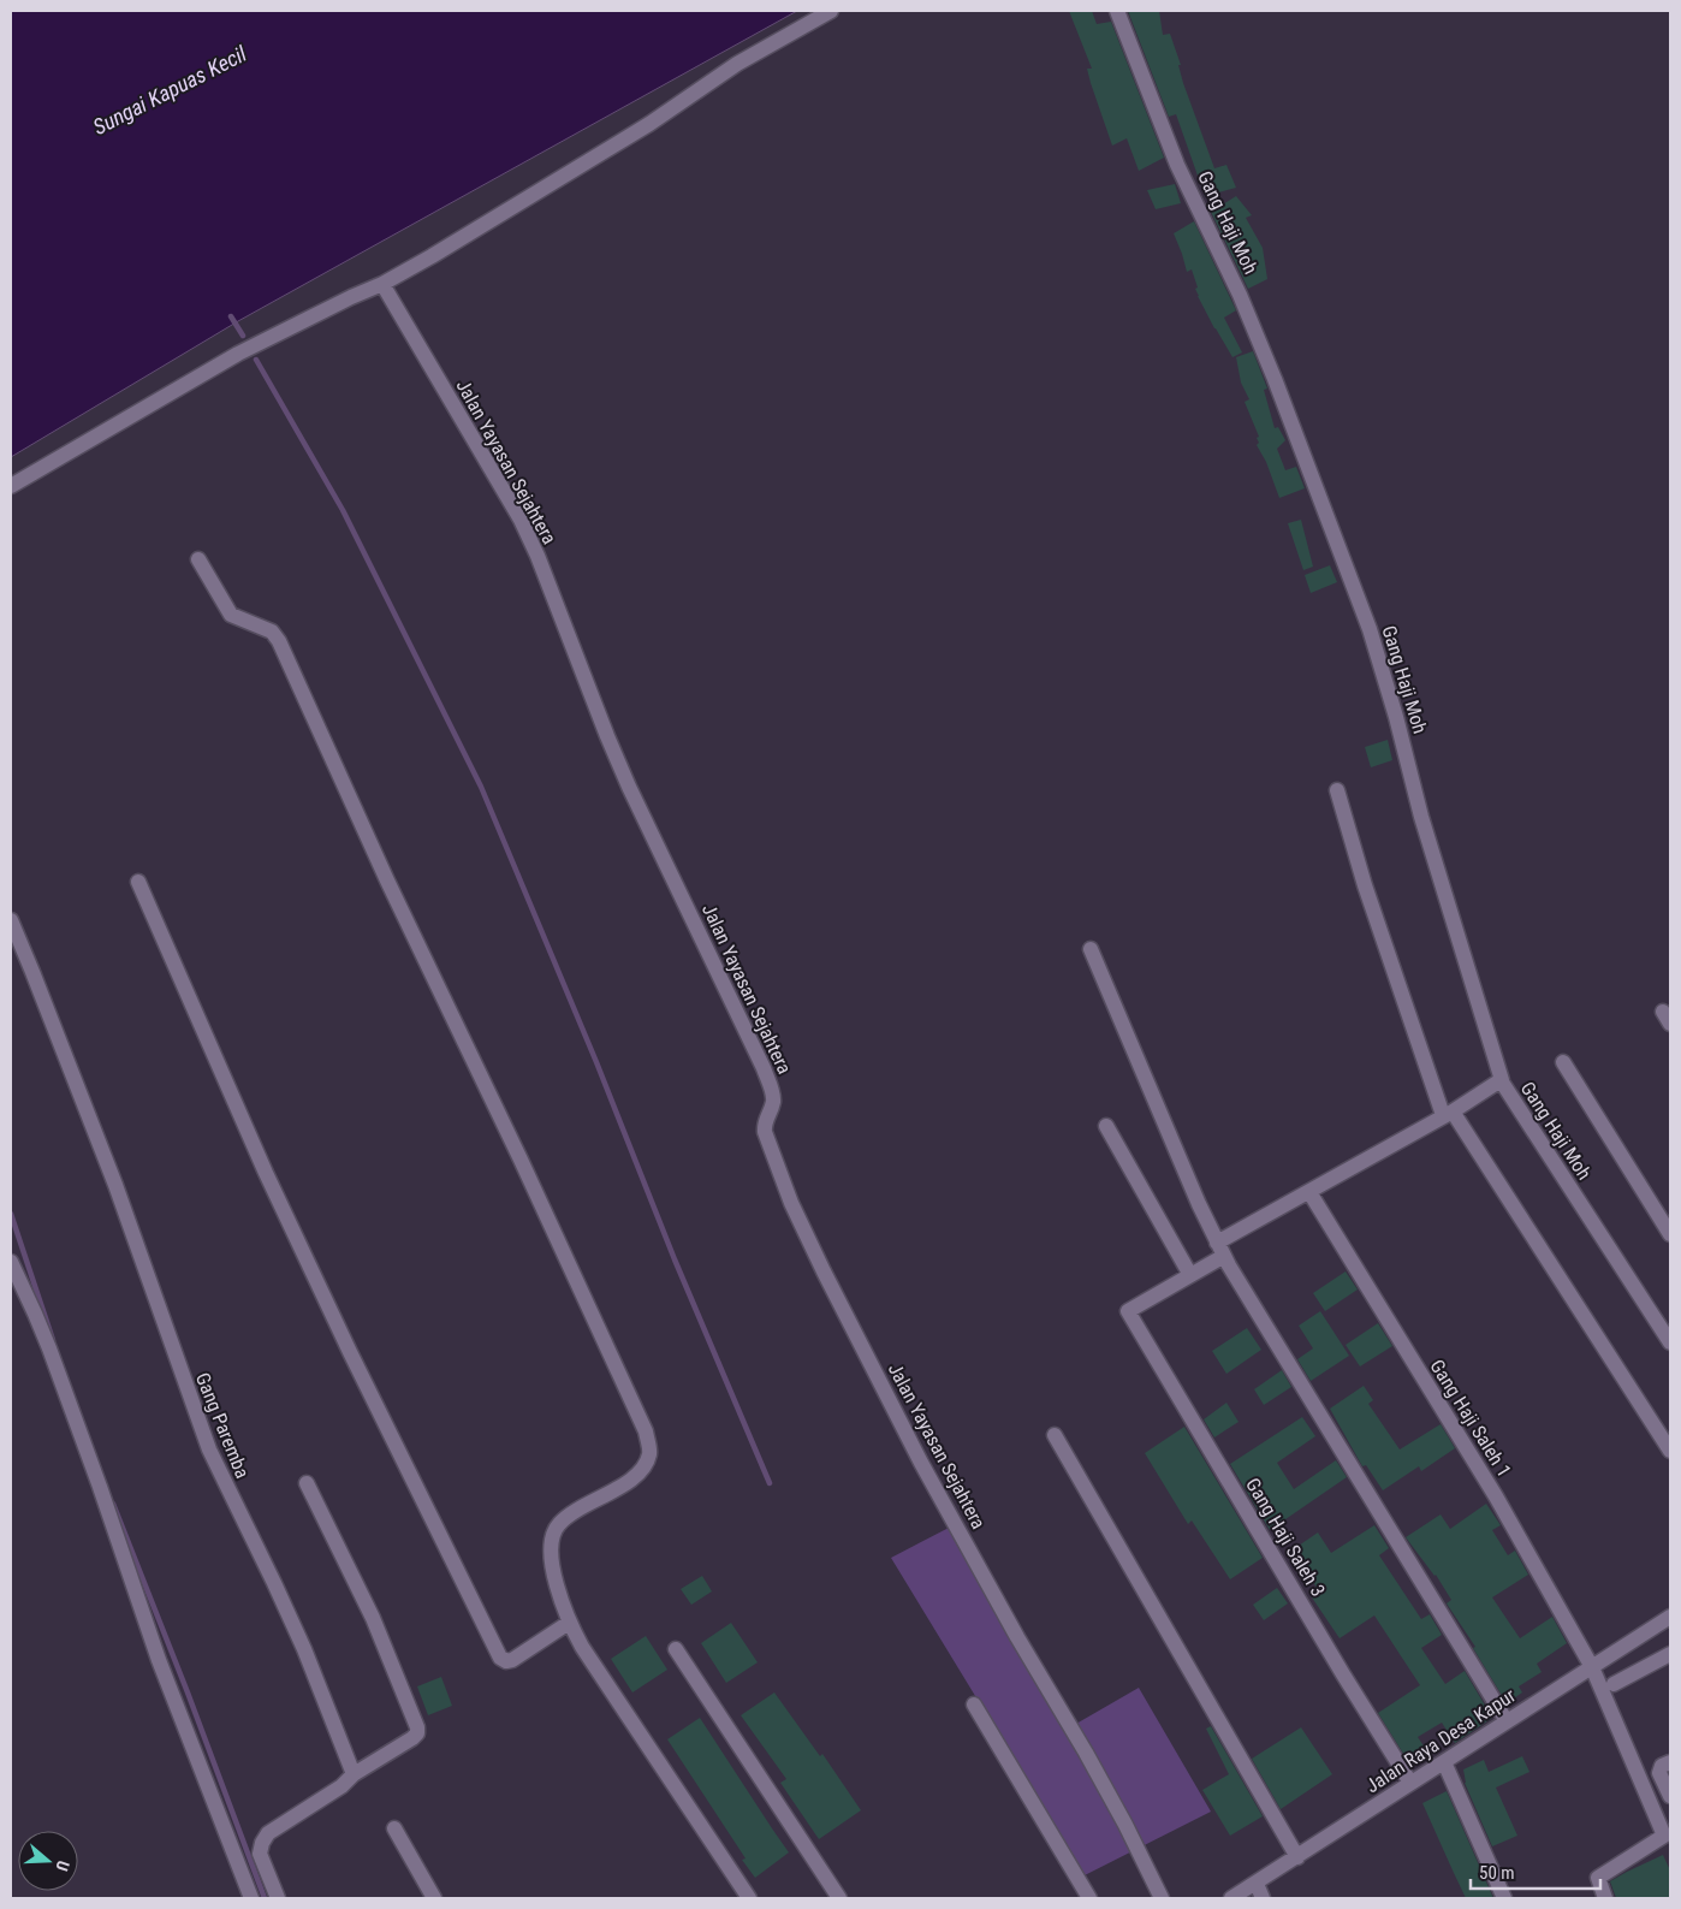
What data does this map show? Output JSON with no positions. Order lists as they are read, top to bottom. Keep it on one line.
{"streets":{"street":["Gang Haji Moh","Jalan Yayasan Sejahtera","Gang Haji Saleh 1","Gang Paremba","Gang Haji Saleh 3","Jalan Raya Desa Kapur"]},"crossings":[["Gang Haji Saleh 1","Jalan Raya Desa Kapur"],["Gang Haji Saleh 3","Jalan Raya Desa Kapur"]],"water":["Sungai Kapuas Kecil"],"scale_bar":"50 m","north":"right"}
